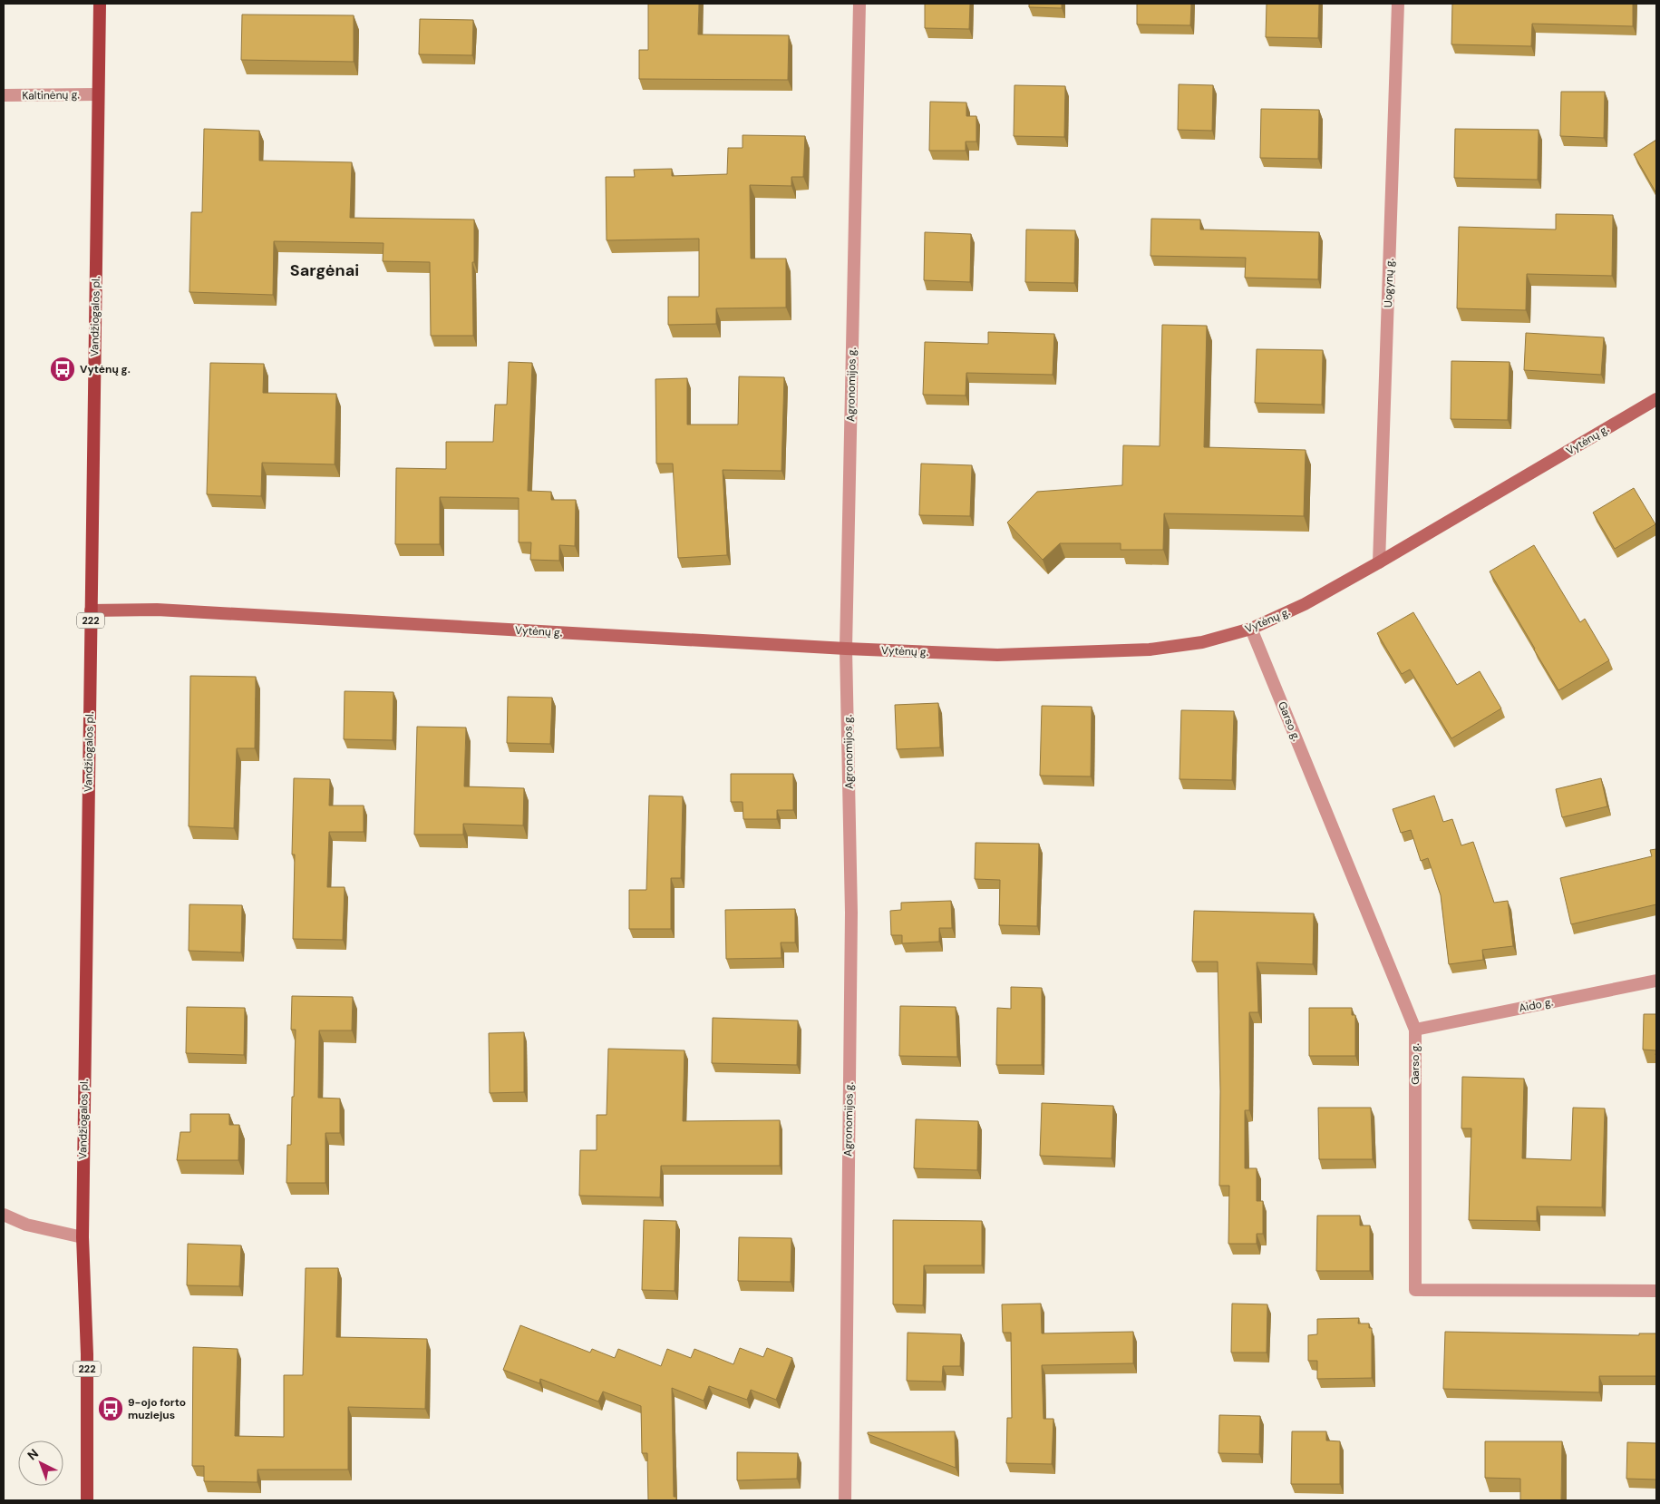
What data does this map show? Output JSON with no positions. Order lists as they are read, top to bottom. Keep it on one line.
{"streets":{"main road":["Vandžiogalos pl.","Vytėnų g.","222"],"street":["Kaltinėnų g.","Uogynų g.","Agronomijos g.","Garso g.","Aido g."]},"crossings":[["Kaltinėnų g.","Vandžiogalos pl."],["Uogynų g.","Vytėnų g."],["Vandžiogalos pl.","Vytėnų g."],["Agronomijos g.","Vytėnų g."],["Vytėnų g.","Garso g."],["Garso g.","Aido g."]],"districts":["Sargėnai"],"places":{"bus stop":["Vytėnų g.","9-ojo forto muziejus"]},"north":"top left"}
